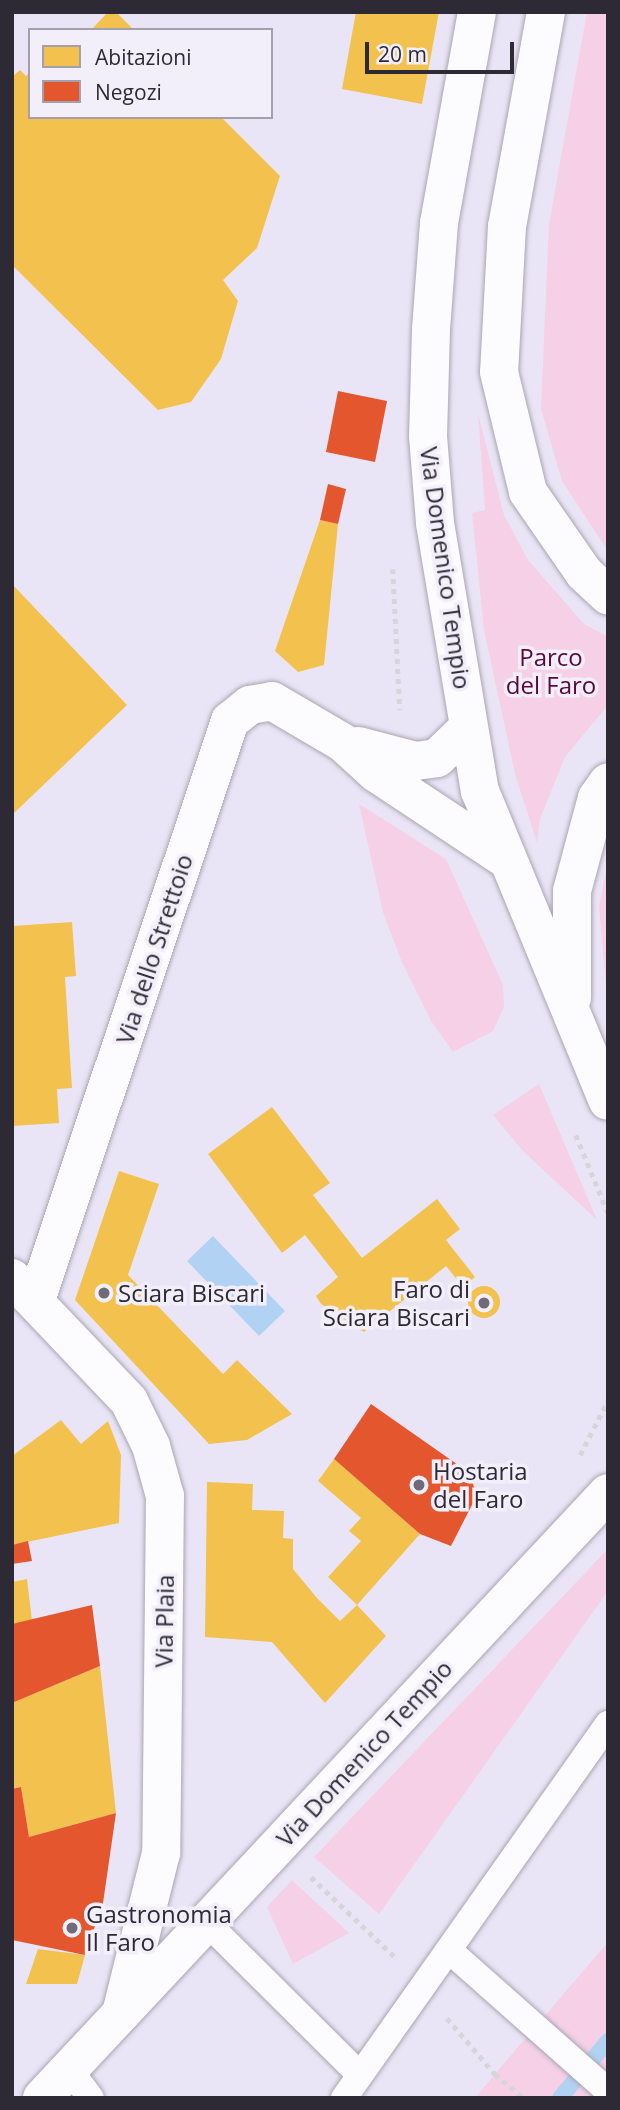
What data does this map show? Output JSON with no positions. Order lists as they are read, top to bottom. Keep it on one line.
{"streets":{"main road":["Via Domenico Tempio","Via dello Strettoio","Via Plaia"]},"crossings":[["Via Domenico Tempio","Via Plaia"],["Via dello Strettoio","Via Plaia"]],"parks":["Parco del Faro"],"places":["Sciara Biscari","Faro di Sciara Biscari","Hostaria del Faro","Gastronomia Il Faro"],"legend":["Abitazioni","Negozi"],"scale_bar":"20 m"}
